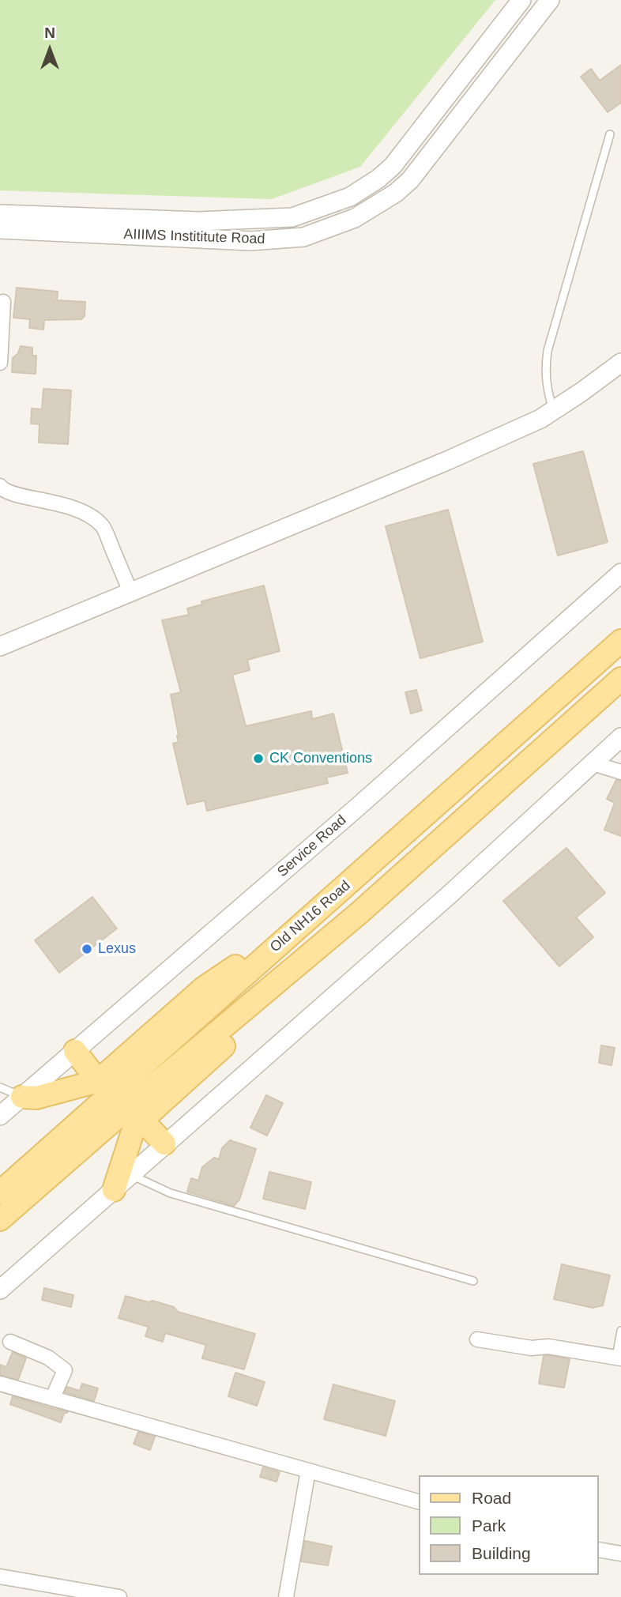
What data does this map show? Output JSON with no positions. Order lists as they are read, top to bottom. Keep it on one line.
{"streets":{"main road":["Old NH16 Road"],"street":["AIIIMS Instititute Road","Service Road"]},"places":["CK Conventions","Lexus"],"legend":["Road","Park","Building"],"north":"top"}
